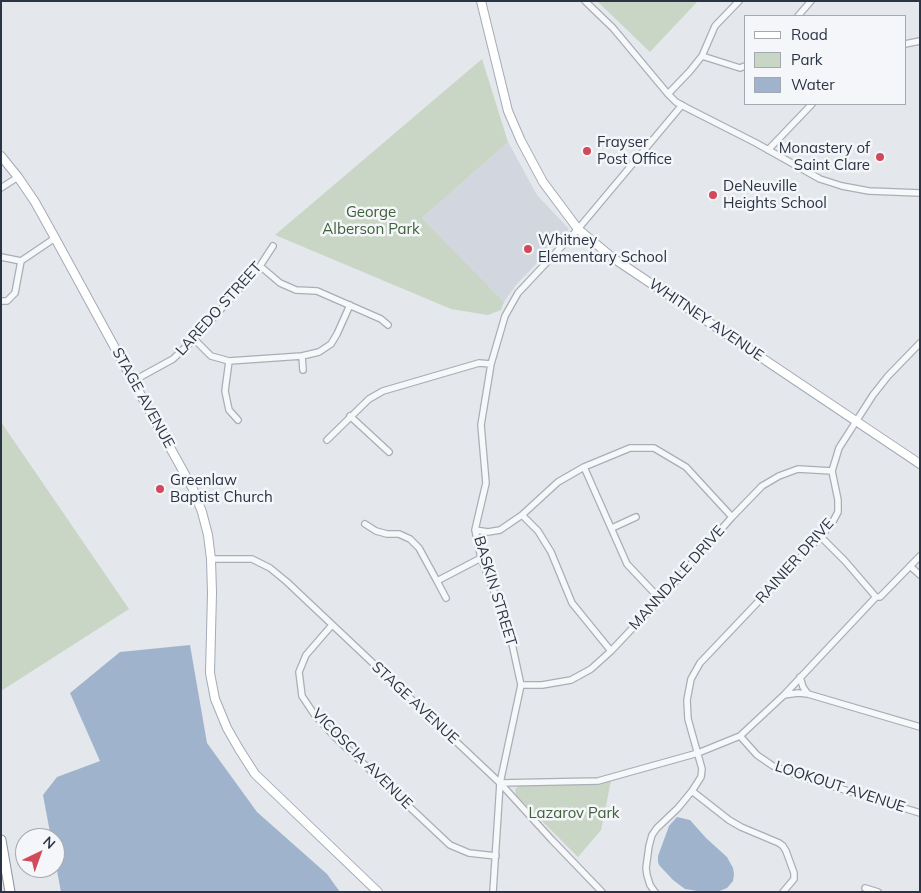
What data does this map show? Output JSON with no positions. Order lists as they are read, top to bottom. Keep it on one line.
{"streets":{"main road":["WHITNEY AVENUE","STAGE AVENUE"],"street":["LAREDO STREET","RAINIER DRIVE","MANNDALE DRIVE","BASKIN STREET","VICOSCIA AVENUE","LOOKOUT AVENUE"]},"crossings":[["LAREDO STREET","STAGE AVENUE"],["WHITNEY AVENUE","BASKIN STREET"],["STAGE AVENUE","BASKIN STREET"],["STAGE AVENUE","VICOSCIA AVENUE"],["RAINIER DRIVE","MANNDALE DRIVE"],["MANNDALE DRIVE","BASKIN STREET"],["BASKIN STREET","VICOSCIA AVENUE"]],"parks":["George Alberson Park","Lazarov Park"],"places":["Frayser Post Office","Monastery of Saint Clare","DeNeuville Heights School","Whitney Elementary School","Greenlaw Baptist Church"],"legend":["Road","Park","Water"],"north":"top right"}
